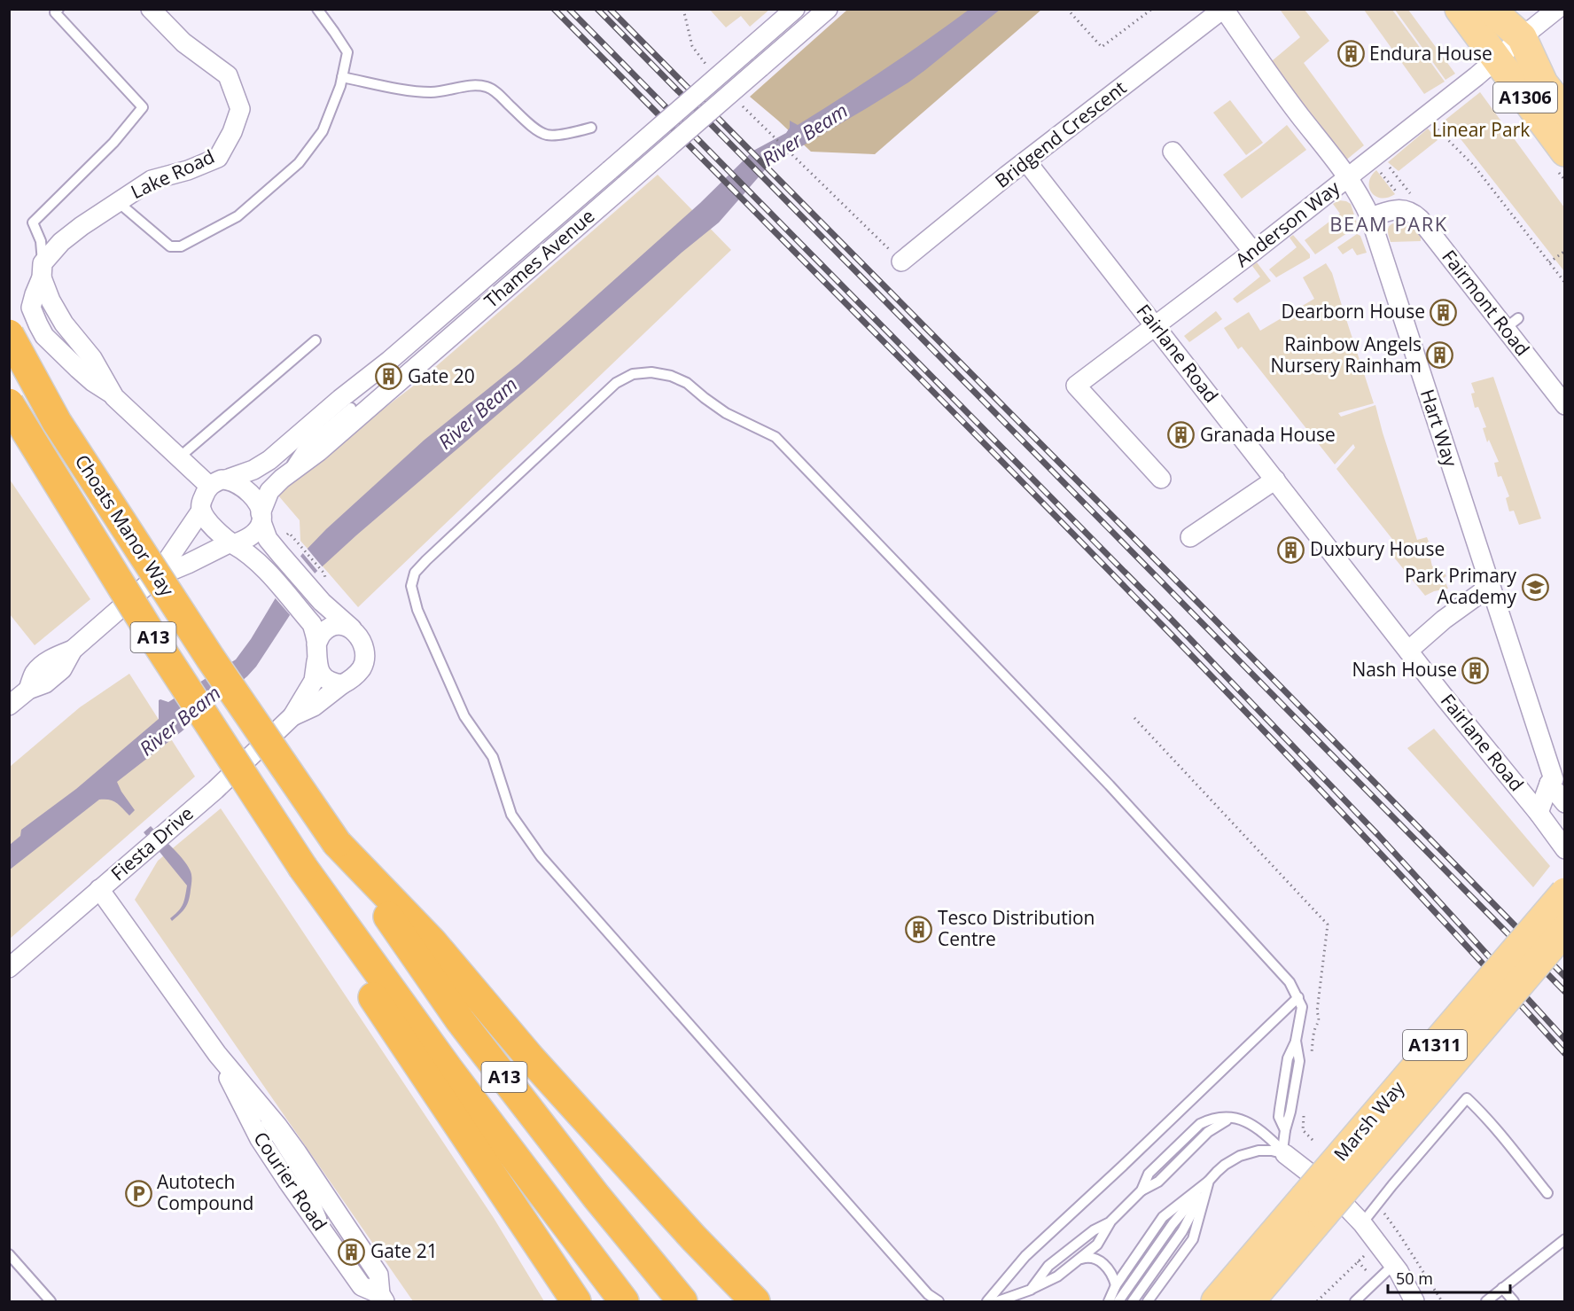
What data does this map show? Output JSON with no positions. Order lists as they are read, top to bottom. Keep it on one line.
{"streets":{"highway":["Choats Manor Way","A13"],"main road":["A1306","A1311","Marsh Way"],"street":["Bridgend Crescent","Lake Road","Anderson Way","Thames Avenue","Fairmont Road","Fairlane Road","Hart Way","Fiesta Drive","Courier Road"]},"crossings":[["A1306","Anderson Way"],["Bridgend Crescent","Anderson Way"],["Bridgend Crescent","Fairlane Road"],["Bridgend Crescent","Hart Way"],["Lake Road","Thames Avenue"],["Anderson Way","Fairlane Road"],["Anderson Way","Hart Way"],["Fairmont Road","Hart Way"],["Choats Manor Way","A13"],["Fiesta Drive","Courier Road"]],"districts":["BEAM PARK"],"water":["River Beam"],"parks":["Linear Park"],"places":{"building":["Endura House","Dearborn House","Rainbow Angels Nursery Rainham","Gate 20","Granada House","Duxbury House","Nash House","Tesco Distribution Centre","Gate 21"],"school or university":["Park Primary Academy"],"parking":["Autotech Compound"]},"scale_bar":"50 m"}
